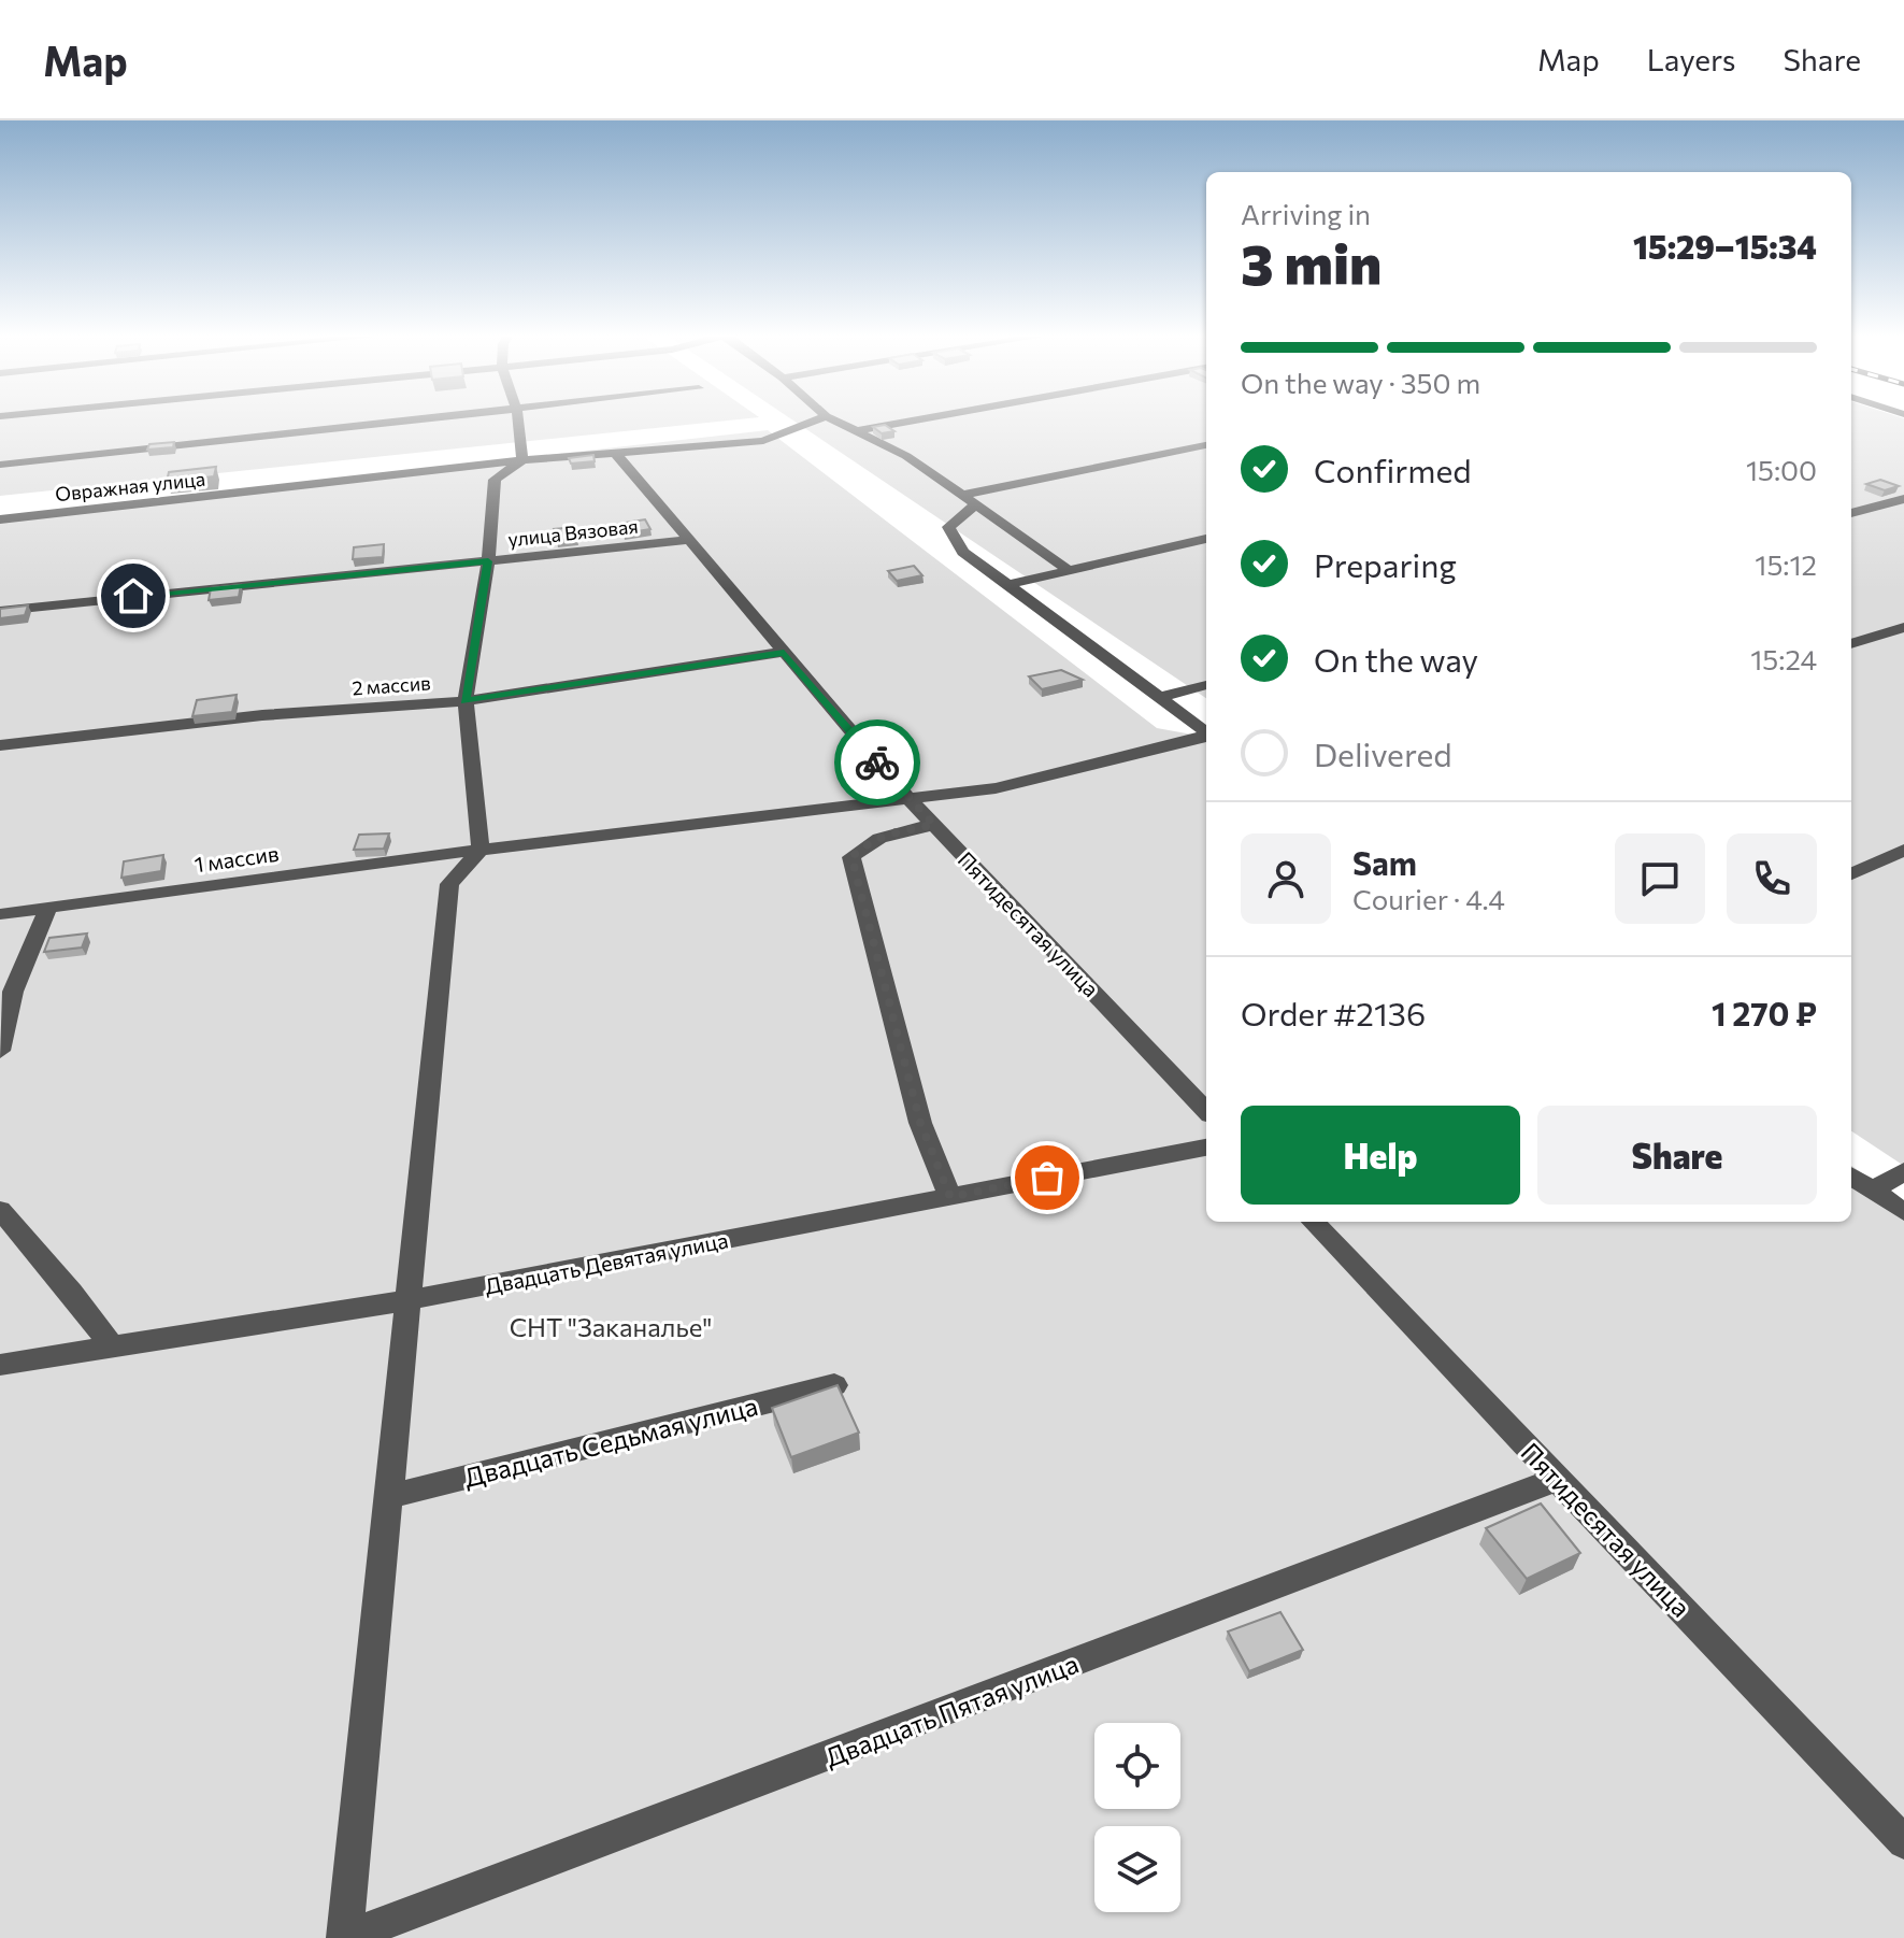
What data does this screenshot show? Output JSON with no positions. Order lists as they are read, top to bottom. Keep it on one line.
{"streets":{"street":["Овражная улица","улица Вязовая","2 массив","1 массив","Пятидесятая улица","Двадцать Девятая улица","Двадцать Седьмая улица","Двадцать Пятая улица"]},"crossings":[["Овражная улица","Пятидесятая улица"],["улица Вязовая","Пятидесятая улица"],["2 массив","Пятидесятая улица"],["1 массив","Пятидесятая улица"],["Пятидесятая улица","Двадцать Пятая улица"]],"parks":["СНТ \"Заканалье\""],"page":{"header":"Map","nav":["Map","Layers","Share"],"heading":["3 min","Arriving in","15:29–15:34"],"panel":["Sam","Courier · 4.4","Order #2136","1 270 ₽"],"bar":"On the way · 350 m","list":[["Confirmed","15:00"],["Preparing","15:12"],["On the way","15:24"],"Delivered"],"buttons":["Help","Share"]}}
